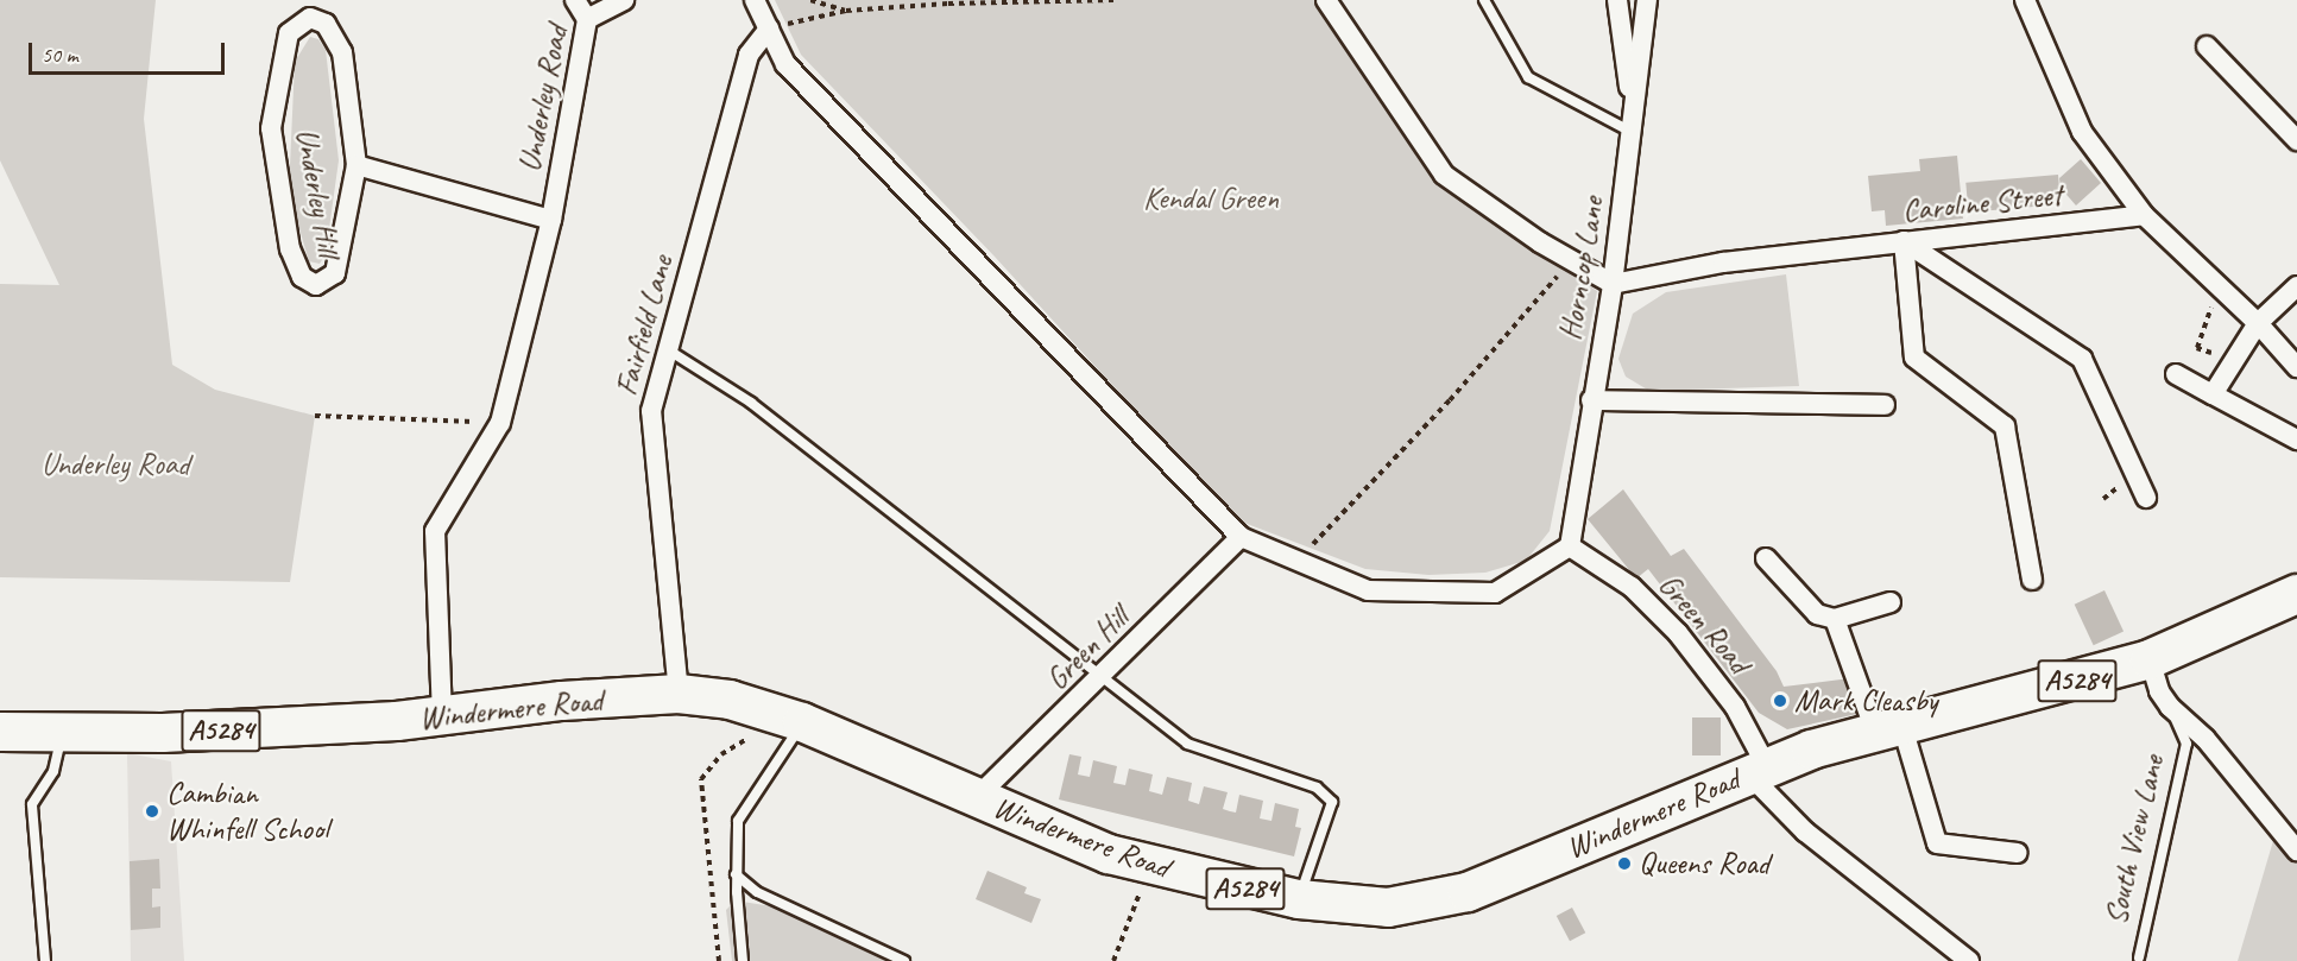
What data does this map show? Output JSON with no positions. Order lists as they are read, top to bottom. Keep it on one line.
{"streets":{"highway":["A5284","Windermere Road"],"street":["Underley Road","Underley Hill","Caroline Street","Horncop Lane","Fairfield Lane","Green Road","Green Hill","South View Lane"]},"crossings":[["Underley Road","Underley Hill"],["Underley Road","Windermere Road"],["Caroline Street","Horncop Lane"],["Horncop Lane","Green Road"],["Fairfield Lane","Windermere Road"],["Green Road","Windermere Road"],["Green Hill","Windermere Road"],["Windermere Road","South View Lane"]],"parks":["Kendal Green","Underley Road"],"places":["Mark Cleasby","Cambian Whinfell School","Queens Road"],"scale_bar":"50 m"}
